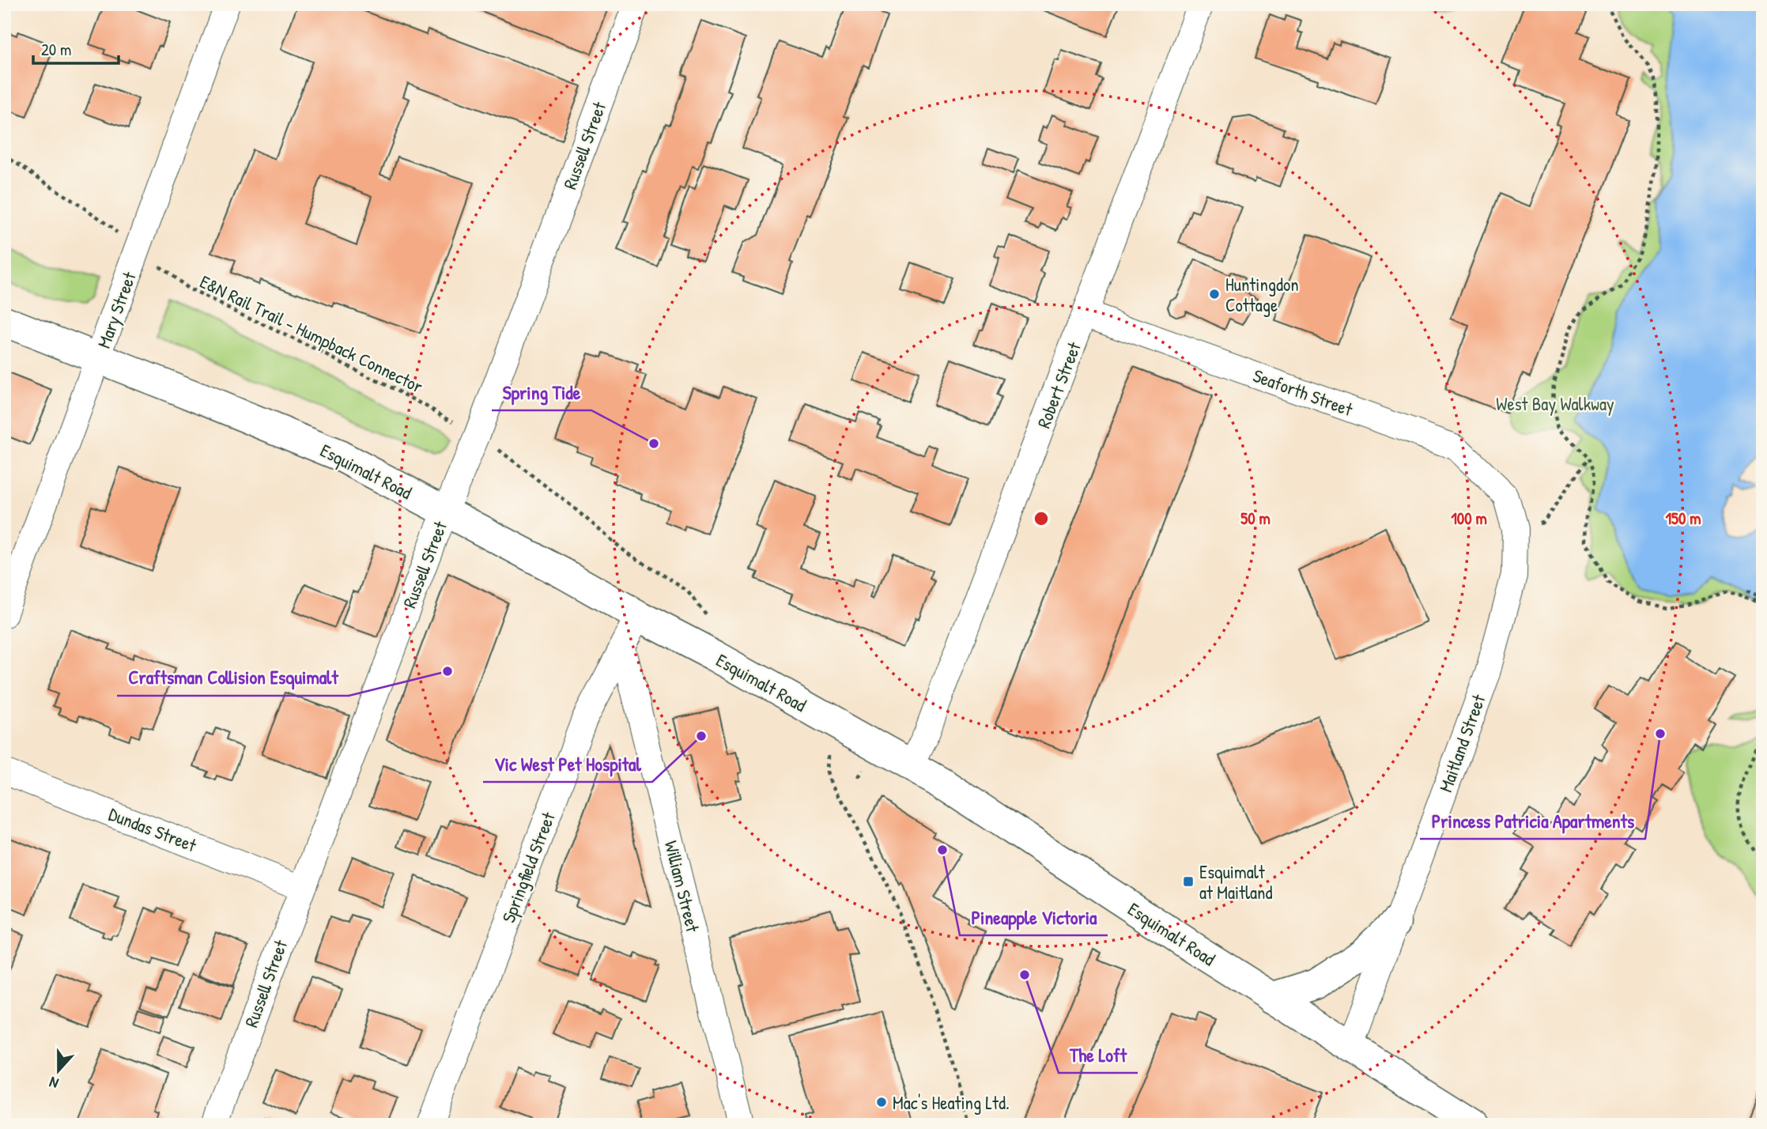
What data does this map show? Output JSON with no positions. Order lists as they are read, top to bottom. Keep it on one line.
{"streets":{"main road":["Esquimalt Road"],"street":["Russell Street","Mary Street","Robert Street","Seaforth Street","Maitland Street","Dundas Street","Springfield Street","William Street"],"path":["E&N Rail Trail - Humpback Connector"]},"crossings":[["Russell Street","Esquimalt Road"],["Russell Street","Dundas Street"],["Mary Street","Esquimalt Road"],["Robert Street","Seaforth Street"],["Robert Street","Esquimalt Road"],["Seaforth Street","Maitland Street"],["Esquimalt Road","Maitland Street"],["Esquimalt Road","Springfield Street"],["Springfield Street","William Street"]],"parks":["West Bay Walkway"],"places":{"other":["Huntingdon Cottage","Spring Tide","Craftsman Collision Esquimalt","Princess Patricia Apartments","Vic West Pet Hospital","Pineapple Victoria","The Loft","Mac's Heating Ltd."],"transit":["Esquimalt at Maitland"]},"scale_bar":"20 m","north":"bottom","rings":["50 m","100 m","150 m"]}
